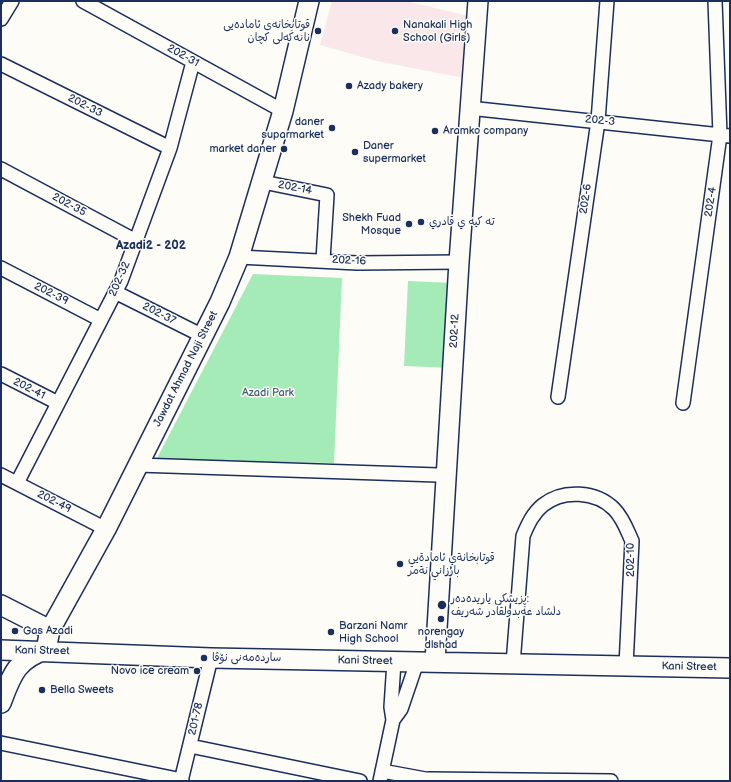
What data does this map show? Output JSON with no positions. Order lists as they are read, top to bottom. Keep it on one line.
{"streets":{"street":["202-31","202-33","202-3","202-14","202-6","202-4","202-35","202-16","202-32","202-39","202-37","202-12","Jawdat Ahmad Naji Street","202-41","202-49","202-10","Kani Street","201-78"]},"crossings":[["202-31","202-32"],["202-31","Jawdat Ahmad Naji Street"],["202-33","202-32"],["202-3","202-6"],["202-3","202-4"],["202-3","202-12"],["202-14","202-16"],["202-14","Jawdat Ahmad Naji Street"],["202-35","202-32"],["202-16","202-12"],["202-16","Jawdat Ahmad Naji Street"],["202-32","202-39"],["202-32","202-37"],["202-32","202-41"],["202-32","202-49"],["202-37","Jawdat Ahmad Naji Street"],["202-12","Kani Street"],["Jawdat Ahmad Naji Street","202-49"],["Jawdat Ahmad Naji Street","Kani Street"],["202-10","Kani Street"],["Kani Street","201-78"]],"districts":["Azadi2 - 202"],"parks":["Azadi Park"],"places":["قوتابخانەی ئامادەیی نانەکەلی کچان","Nanakali High School (Girls)","Azady bakery","daner suparmarket","Aramko company","market daner","Daner supermarket","ته كيه ي قادري","Shekh Fuad Mosque","قوتابخانةي ئامادةيي بارزاني نةمر","پزیشکی یاریدەدەر: دلشاد عەبدولقادر شەریف","norengay dlshad","Gas Azadi","Barzani Namr High School","ساردەمەنی نۆڤا","Novo ice cream","Bella Sweets"]}
